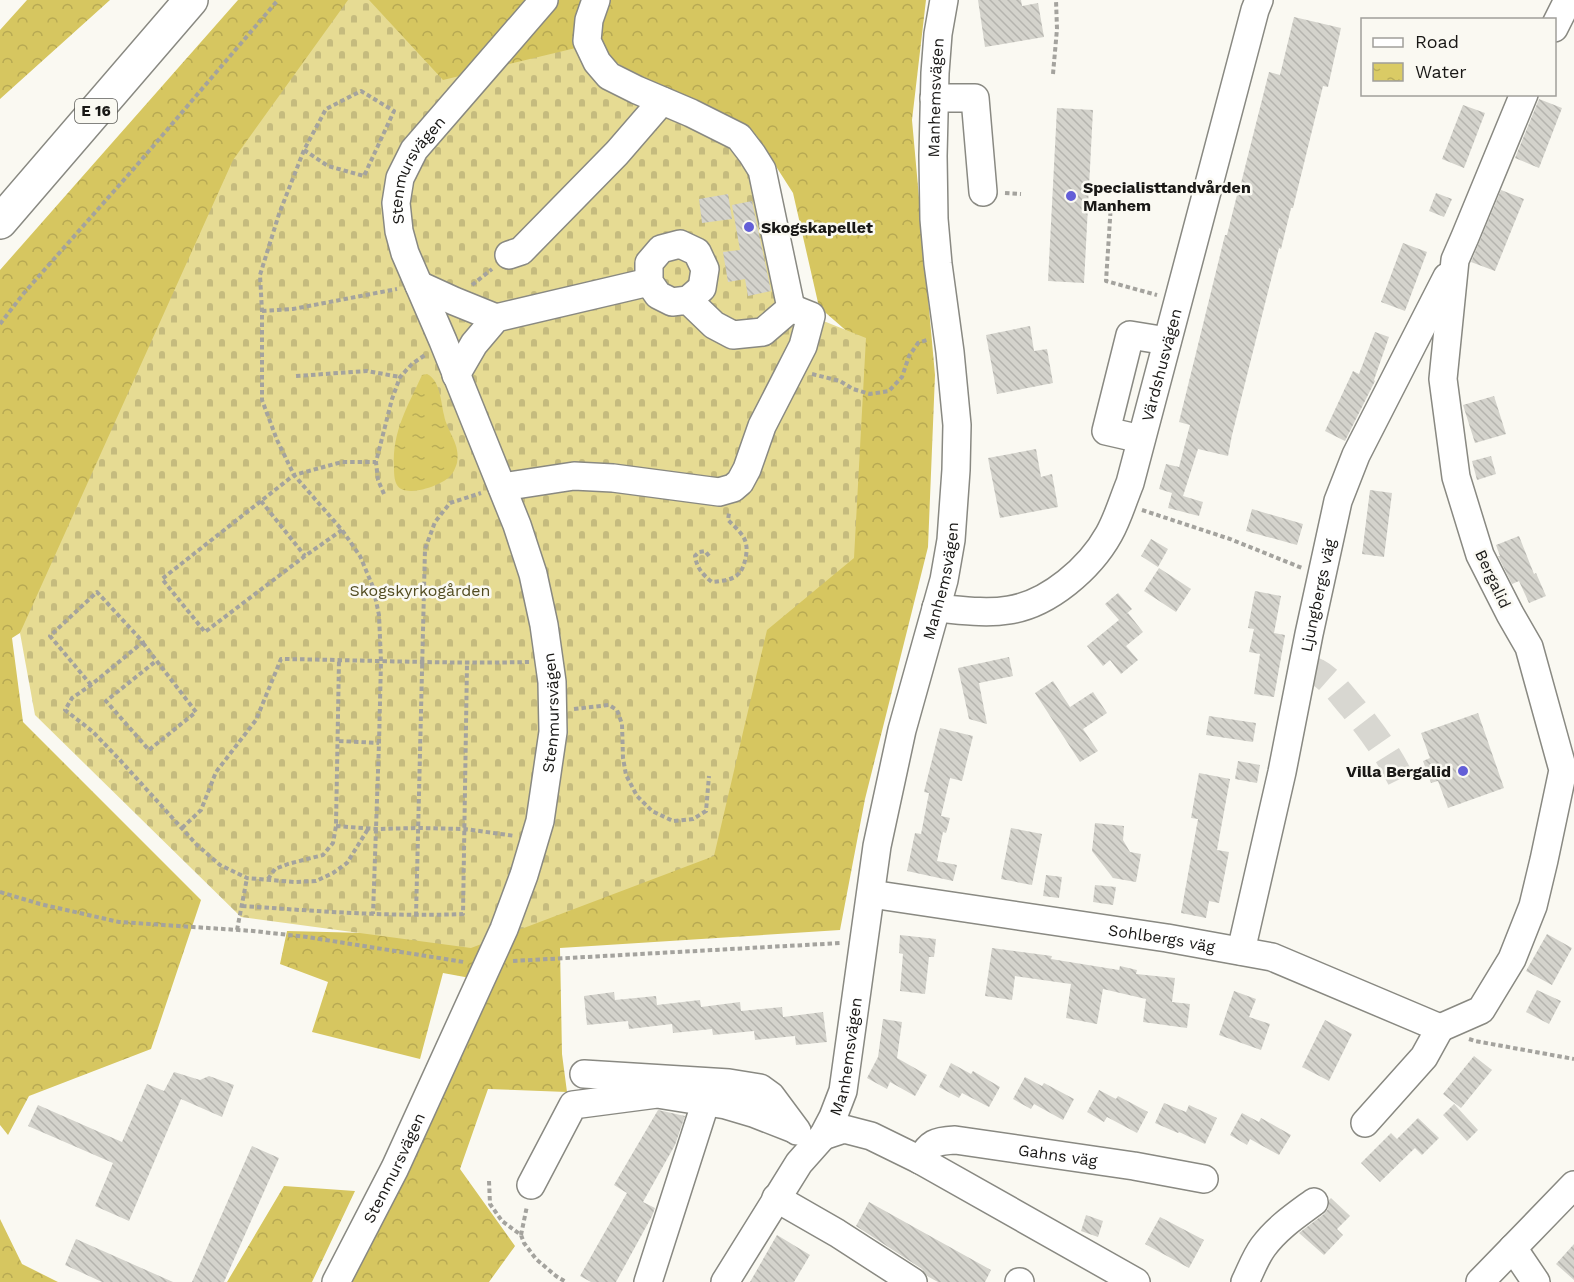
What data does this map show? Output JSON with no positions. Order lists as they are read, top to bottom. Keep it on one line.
{"streets":{"highway":["E 16"],"street":["Manhemsvägen","Stenmursvägen","Värdshusvägen","Bergalid","Ljungbergs väg","Sohlbergs väg","Gahns väg"]},"crossings":[["Manhemsvägen","Värdshusvägen"],["Manhemsvägen","Sohlbergs väg"],["Bergalid","Ljungbergs väg"],["Bergalid","Sohlbergs väg"],["Ljungbergs väg","Sohlbergs väg"]],"parks":["Skogskyrkogården"],"places":["Specialisttandvården Manhem","Skogskapellet","Villa Bergalid"],"legend":["Road","Water"]}
